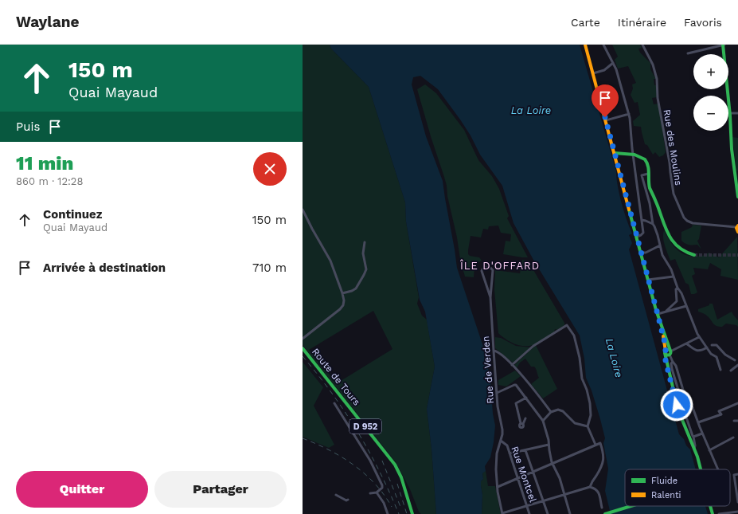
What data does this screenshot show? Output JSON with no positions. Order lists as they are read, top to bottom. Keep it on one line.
{"streets":{"main road":["Route de Tours","D 952"],"street":["Rue des Moulins","Rue de Verden","Rue Montcel"]},"crossings":[["Rue de Verden","Rue Montcel"]],"districts":["ÎLE D'OFFARD"],"water":["La Loire"],"legend":["Fluide","Ralenti"],"page":{"header":"Waylane","nav":["Carte","Itinéraire","Favoris"],"turn":["150 m","Quai Mayaud"],"map_buttons":["+","−"],"then":"Puis","heading":["11 min","860 m · 12:28"],"list":[{"name":"Continuez","note":"Quai Mayaud","value":"150 m"},{"name":"Arrivée à destination","value":"710 m"}],"buttons":["Quitter","Partager"]}}
